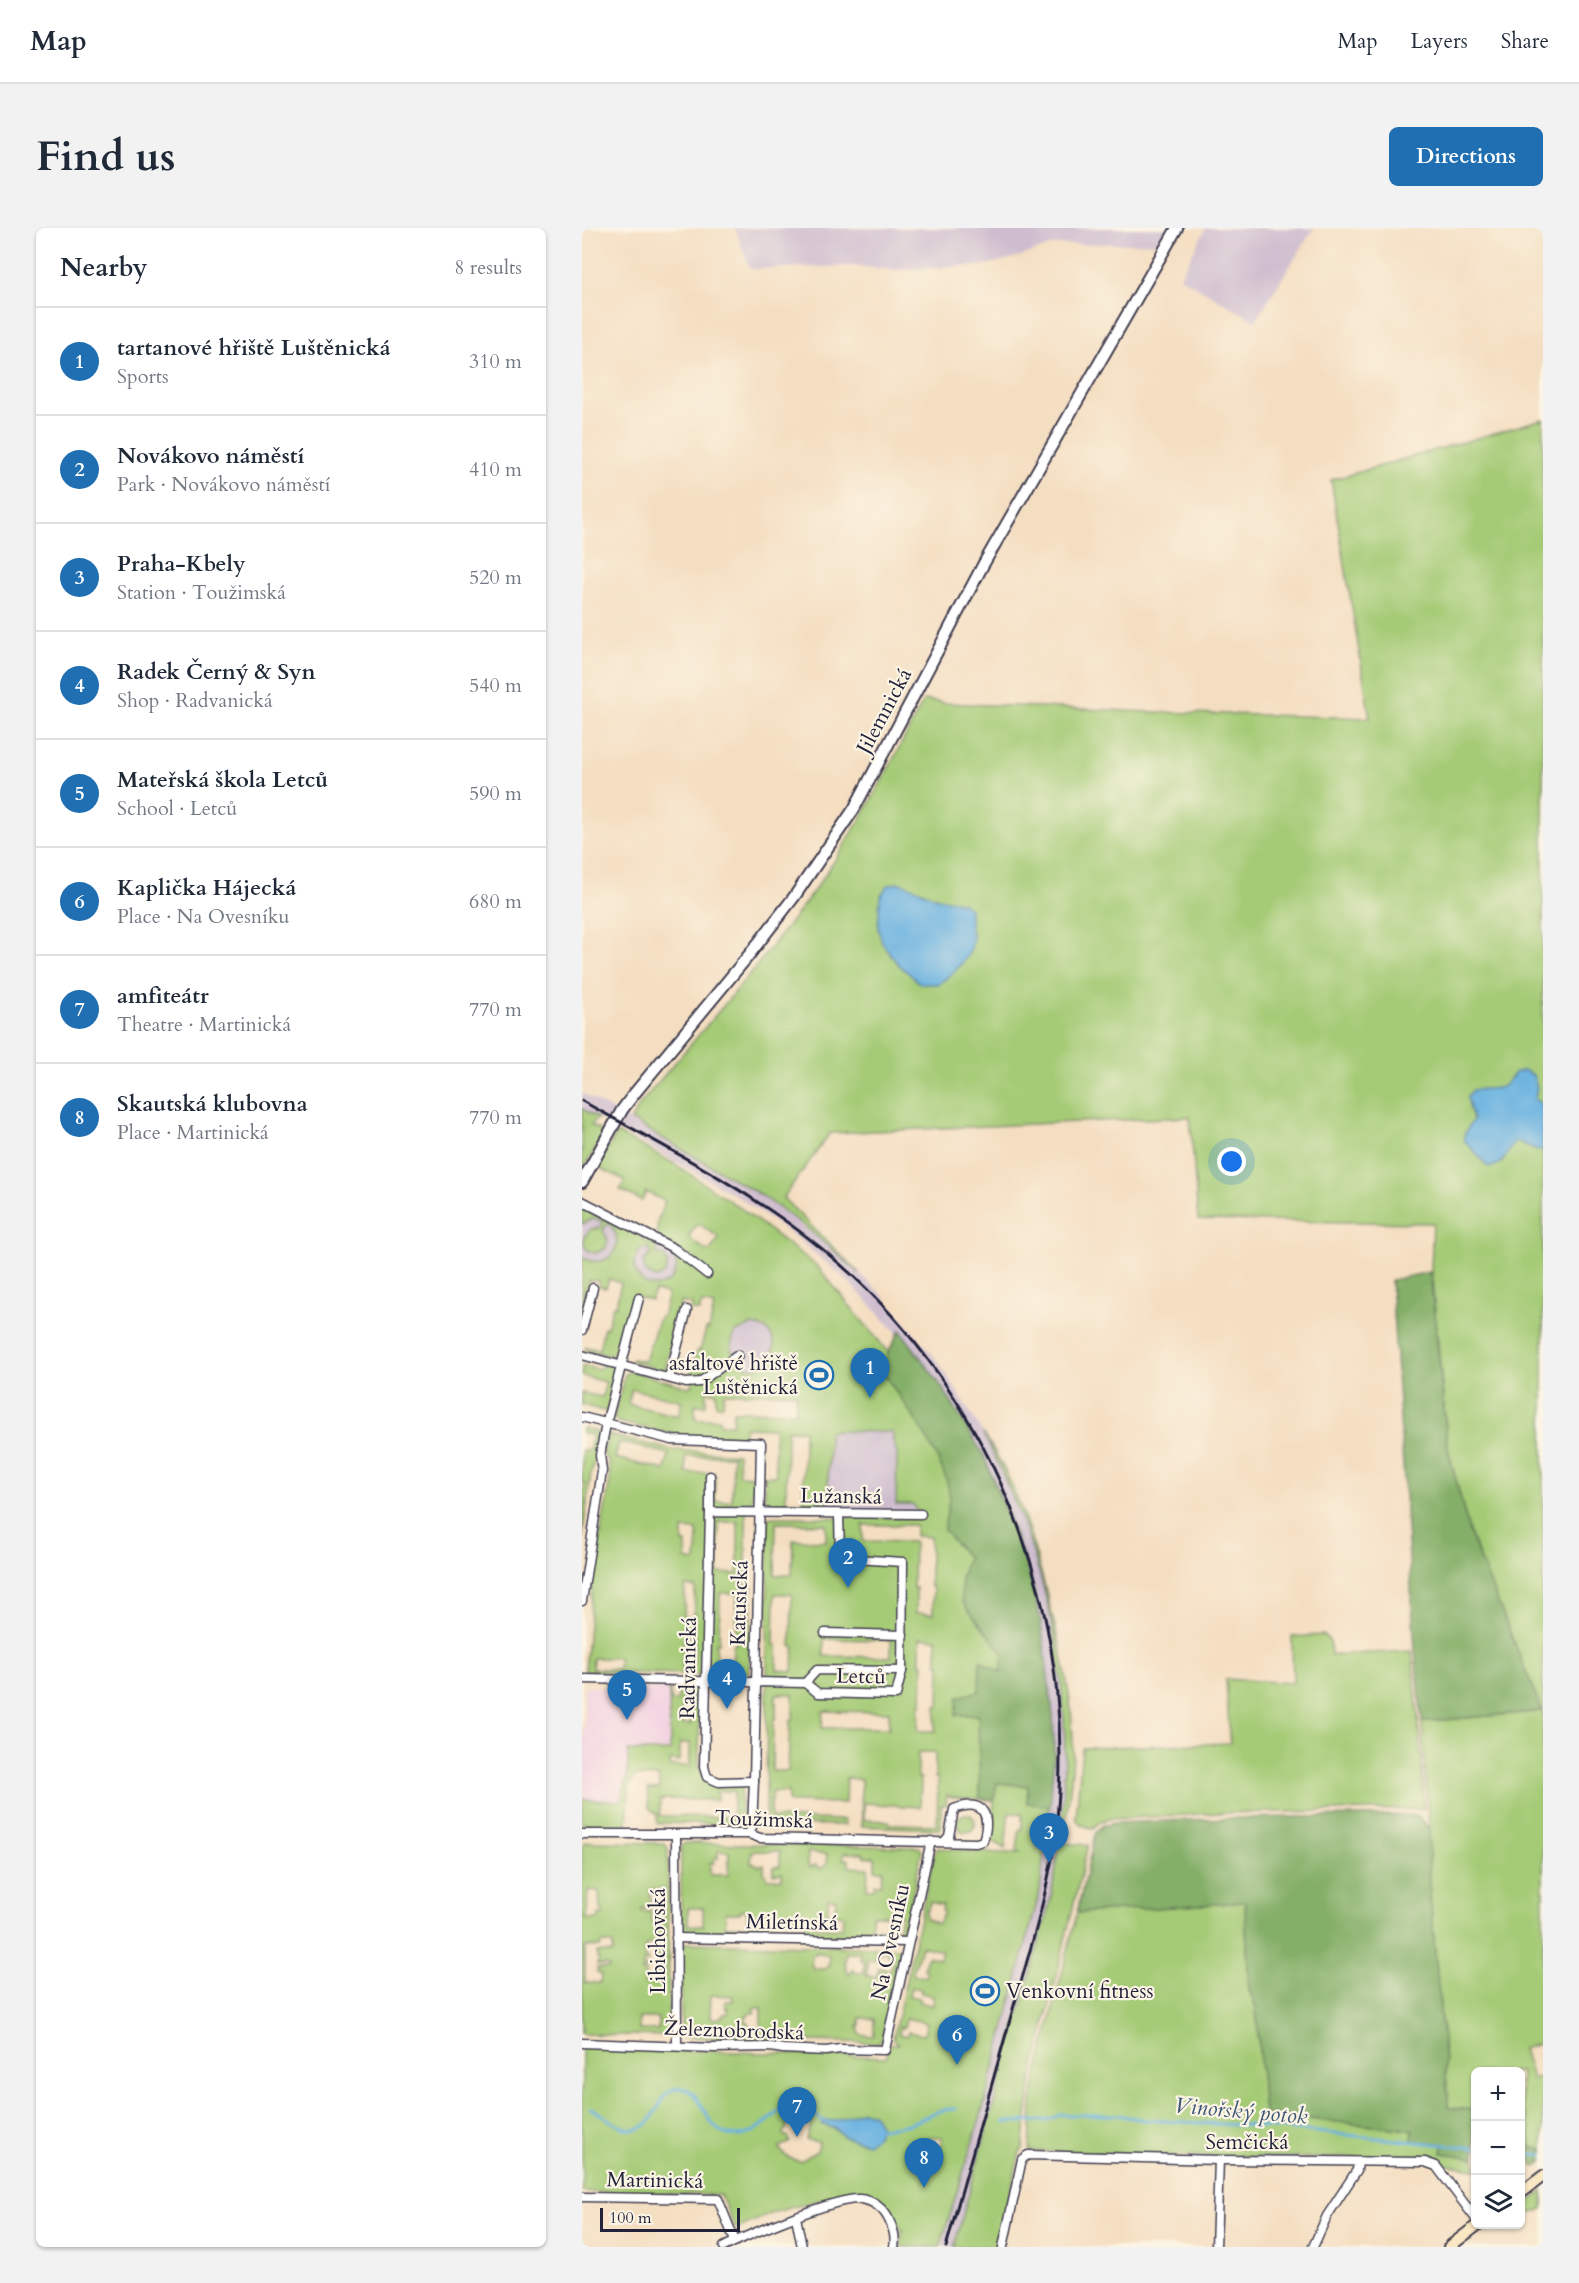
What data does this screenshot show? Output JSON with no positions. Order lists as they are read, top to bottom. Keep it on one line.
{"streets":{"street":["Jilemnická","Lužanská","Katusická","Radvanická","Letců","Toužimská","Miletínská","Libichovská","Na Ovesníku","Železnobrodská","Semčická","Martinická"]},"crossings":[["Lužanská","Katusická"],["Lužanská","Letců"],["Katusická","Radvanická"],["Katusická","Letců"],["Katusická","Toužimská"],["Radvanická","Letců"],["Toužimská","Libichovská"],["Toužimská","Na Ovesníku"],["Miletínská","Libichovská"],["Miletínská","Na Ovesníku"],["Libichovská","Železnobrodská"],["Na Ovesníku","Železnobrodská"]],"water":["Vinořský potok"],"places":{"sports":["asfaltové hřiště Luštěnická","Venkovní fitness"]},"scale_bar":"100 m","page":{"header":"Map","nav":["Map","Layers","Share"],"buttons":"Directions","title":"Find us","heading":["Nearby","8 results"],"list":[{"mark":"1","name":"tartanové hřiště Luštěnická","note":"Sports","value":"310 m"},{"mark":"2","name":"Novákovo náměstí","note":"Park · Novákovo náměstí","value":"410 m"},{"mark":"3","name":"Praha-Kbely","note":"Station · Toužimská","value":"520 m"},{"mark":"4","name":"Radek Černý & Syn","note":"Shop · Radvanická","value":"540 m"},{"mark":"5","name":"Mateřská škola Letců","note":"School · Letců","value":"590 m"},{"mark":"6","name":"Kaplička Hájecká","note":"Place · Na Ovesníku","value":"680 m"},{"mark":"7","name":"amfiteátr","note":"Theatre · Martinická","value":"770 m"},{"mark":"8","name":"Skautská klubovna","note":"Place · Martinická","value":"770 m"}],"pins":["1","2","4","5","3","6","7","8"],"map_buttons":["+","−"],"scale":"100 m"}}
